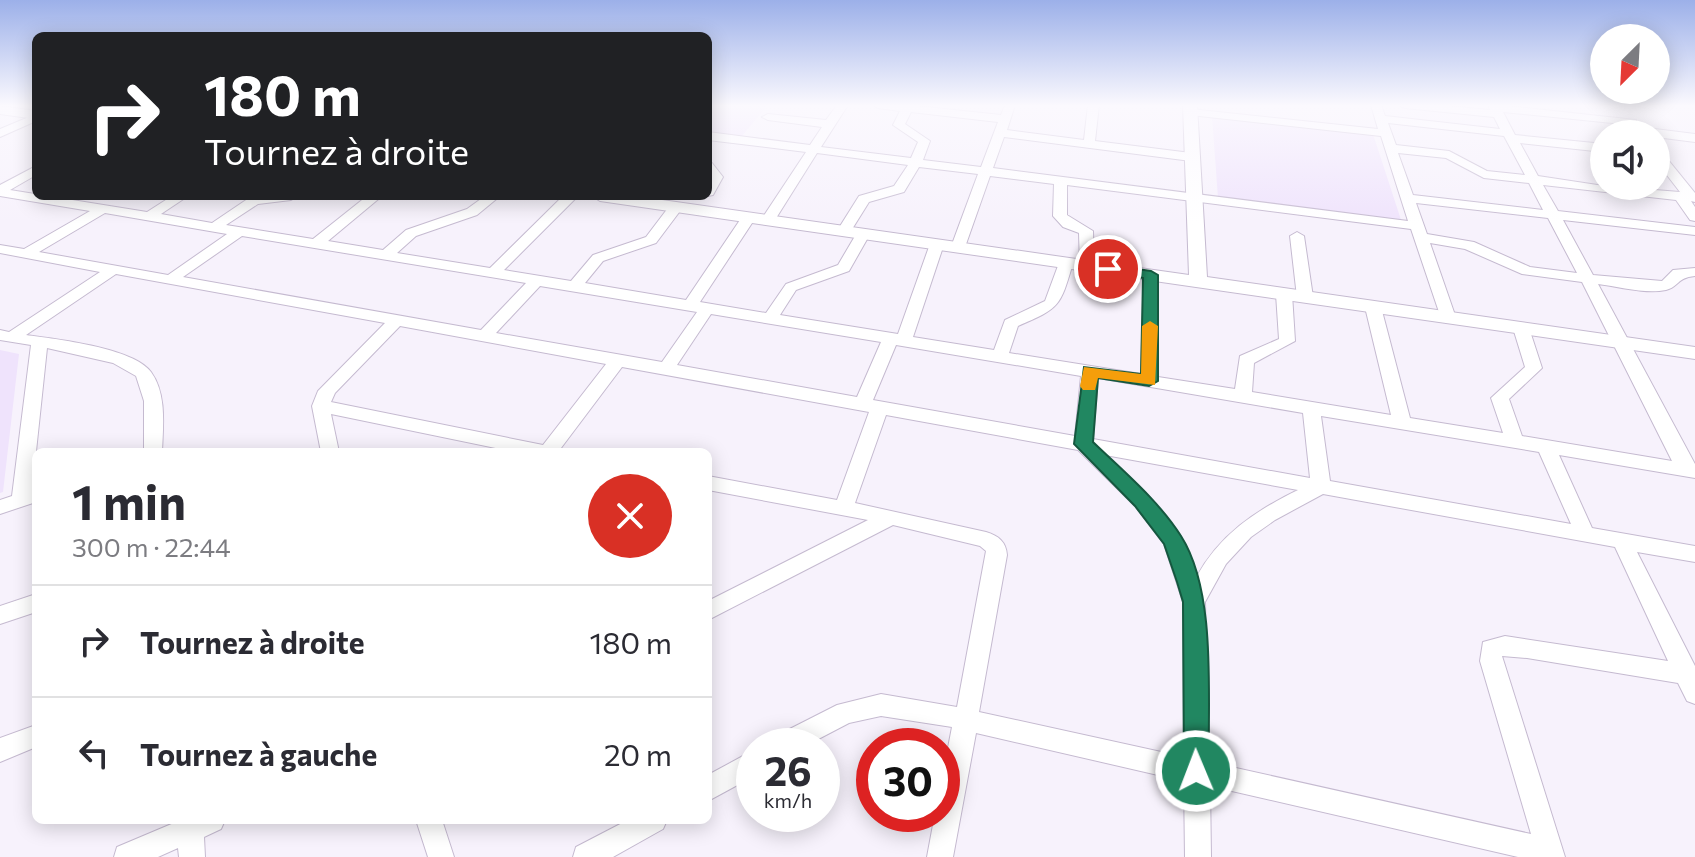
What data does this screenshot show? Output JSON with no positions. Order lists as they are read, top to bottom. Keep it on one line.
{"north":"bottom left","page":{"turn":["180 m","Tournez à droite"],"heading":["1 min","300 m · 22:44"],"list":[{"name":"Tournez à droite","value":"180 m"},{"name":"Tournez à gauche","value":"20 m"}],"speed":"26 km/h","limit":"30"}}
